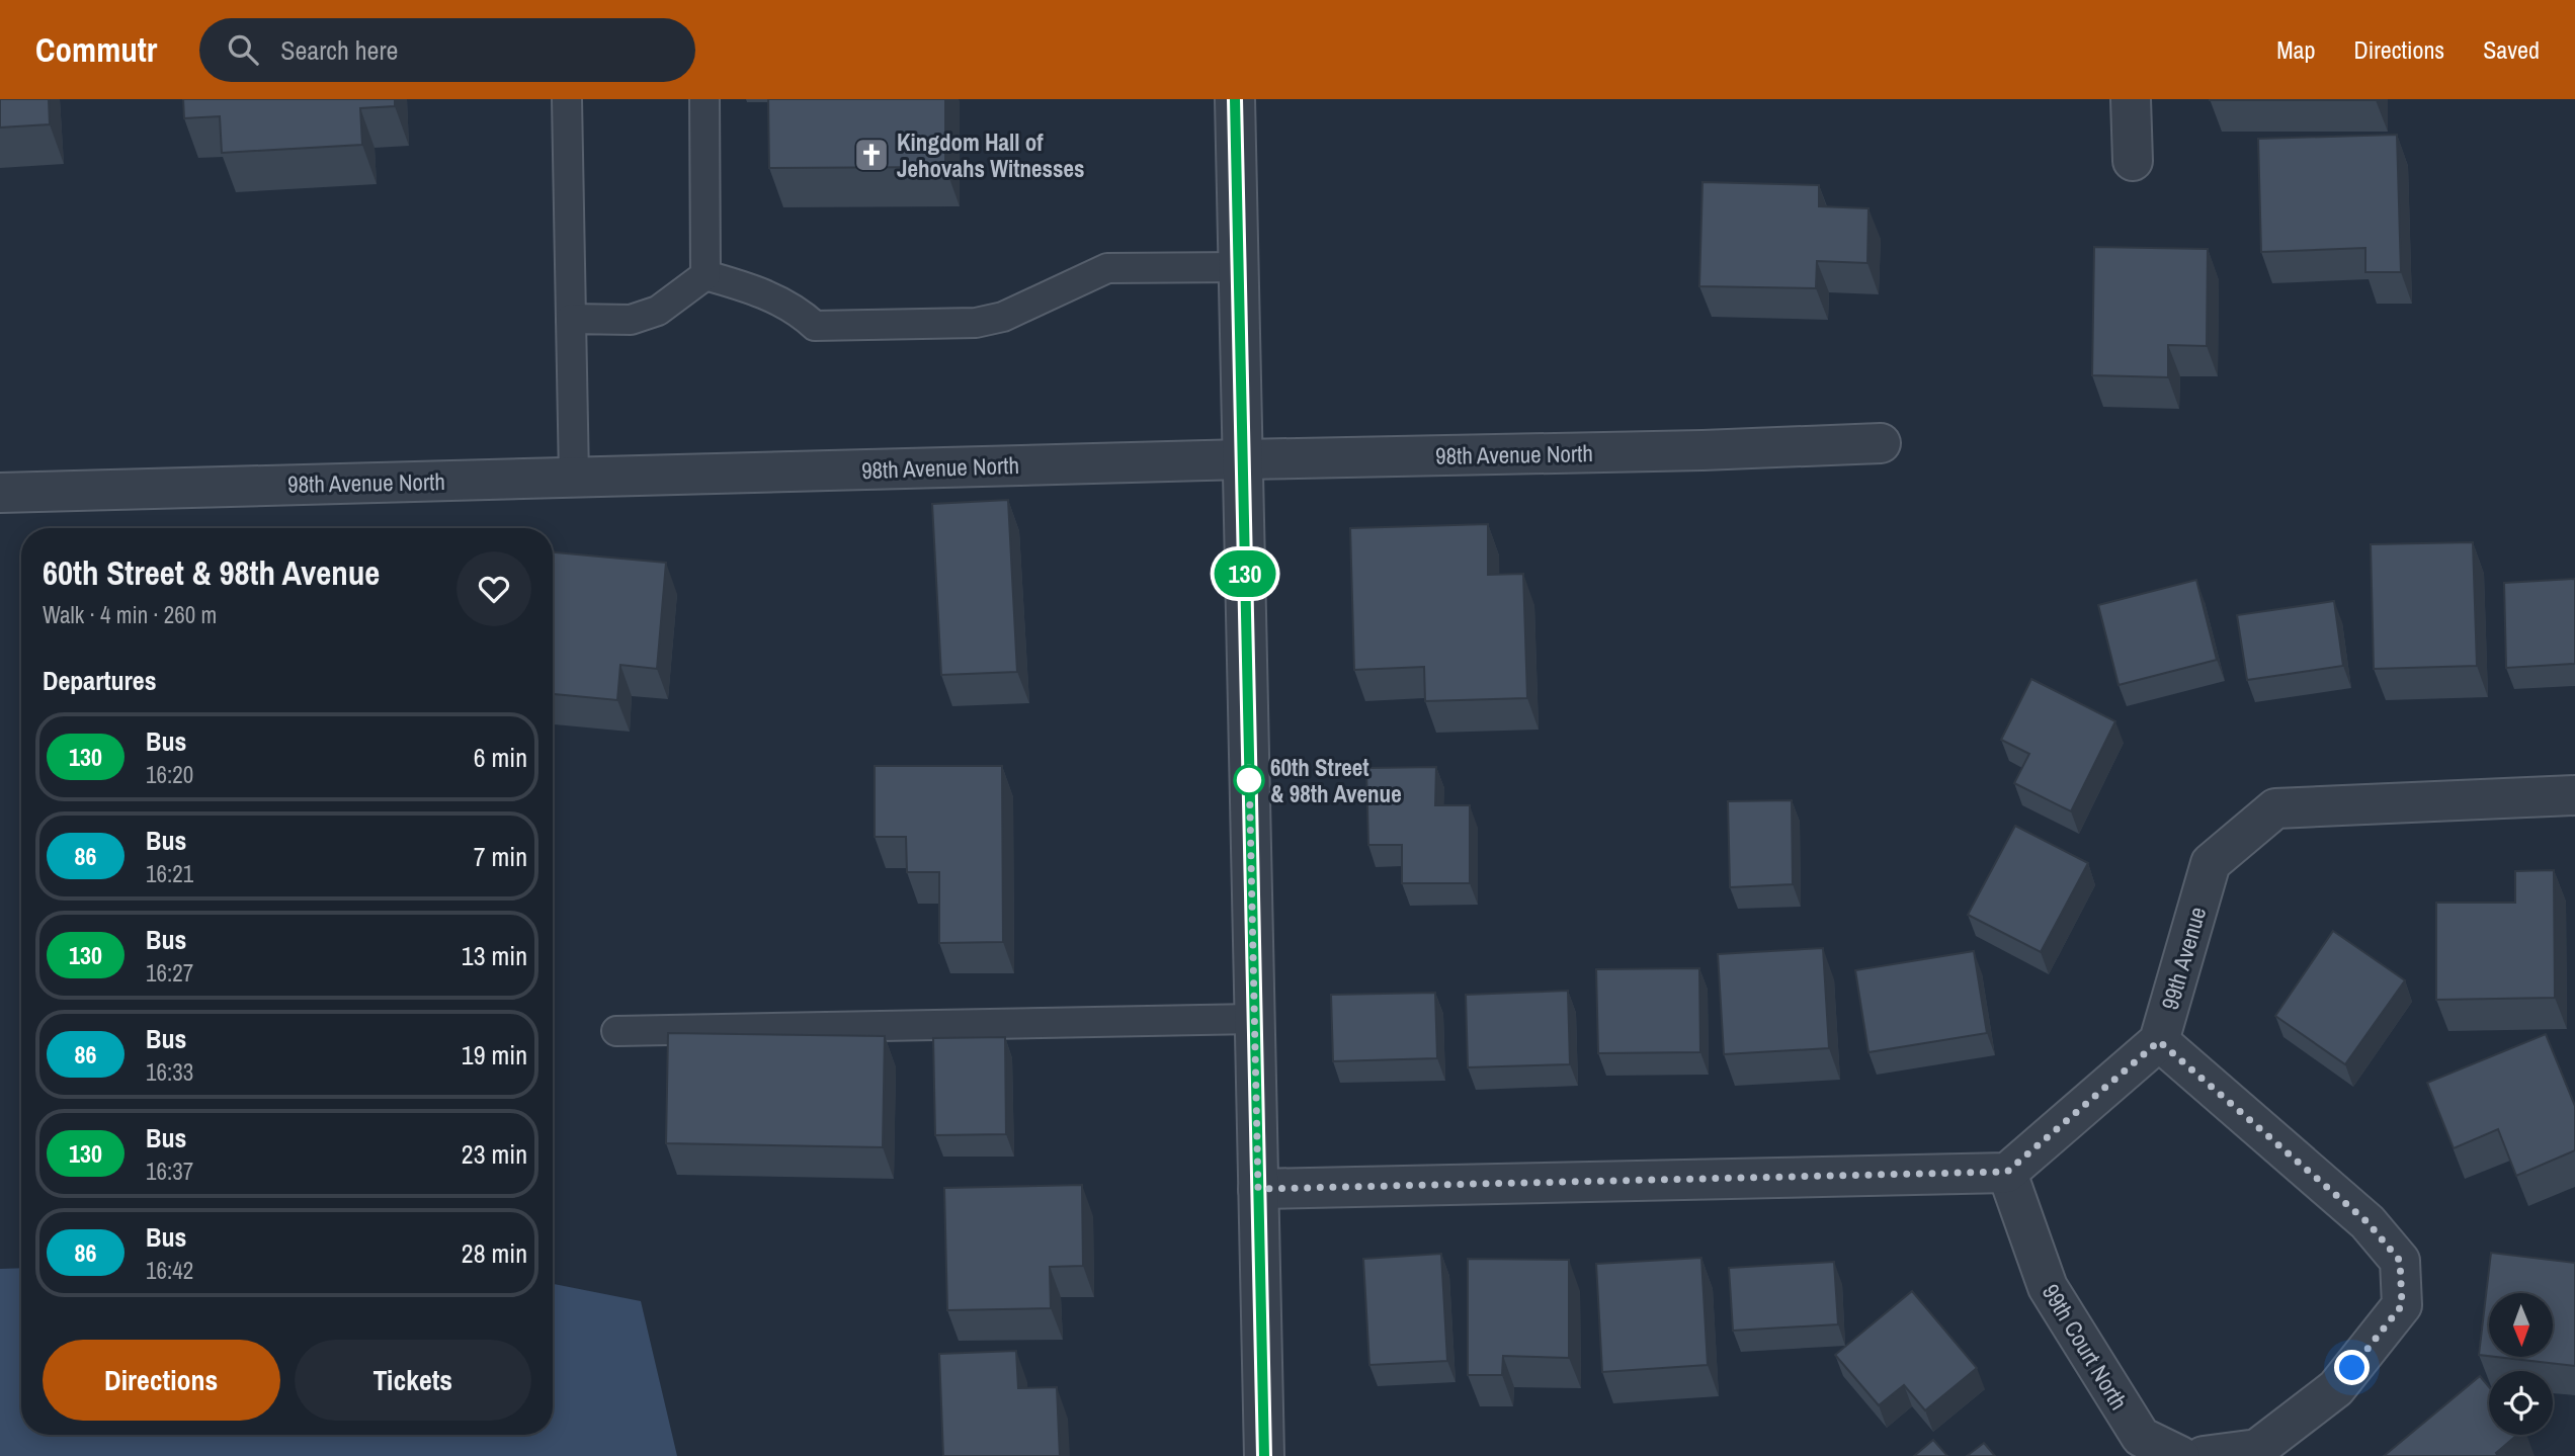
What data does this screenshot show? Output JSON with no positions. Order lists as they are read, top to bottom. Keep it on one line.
{"streets":{"street":["98th Avenue North","99th Avenue","99th Court North"]},"crossings":[["99th Avenue","99th Court North"]],"places":{"church":["Kingdom Hall of Jehovahs Witnesses"],"other":["60th Street & 98th Avenue"]},"lines":["bus line 130"],"north":"bottom","page":{"header":"Commutr","search":"Search here","nav":["Map","Directions","Saved"],"on_map":"130","heading":[["60th Street & 98th Avenue","Walk · 4 min · 260 m"],"Departures"],"list":[{"mark":"130","name":"Bus","note":"16:20","value":"6 min"},{"mark":"86","name":"Bus","note":"16:21","value":"7 min"},{"mark":"130","name":"Bus","note":"16:27","value":"13 min"},{"mark":"86","name":"Bus","note":"16:33","value":"19 min"},{"mark":"130","name":"Bus","note":"16:37","value":"23 min"},{"mark":"86","name":"Bus","note":"16:42","value":"28 min"}],"buttons":["Directions","Tickets"]}}
